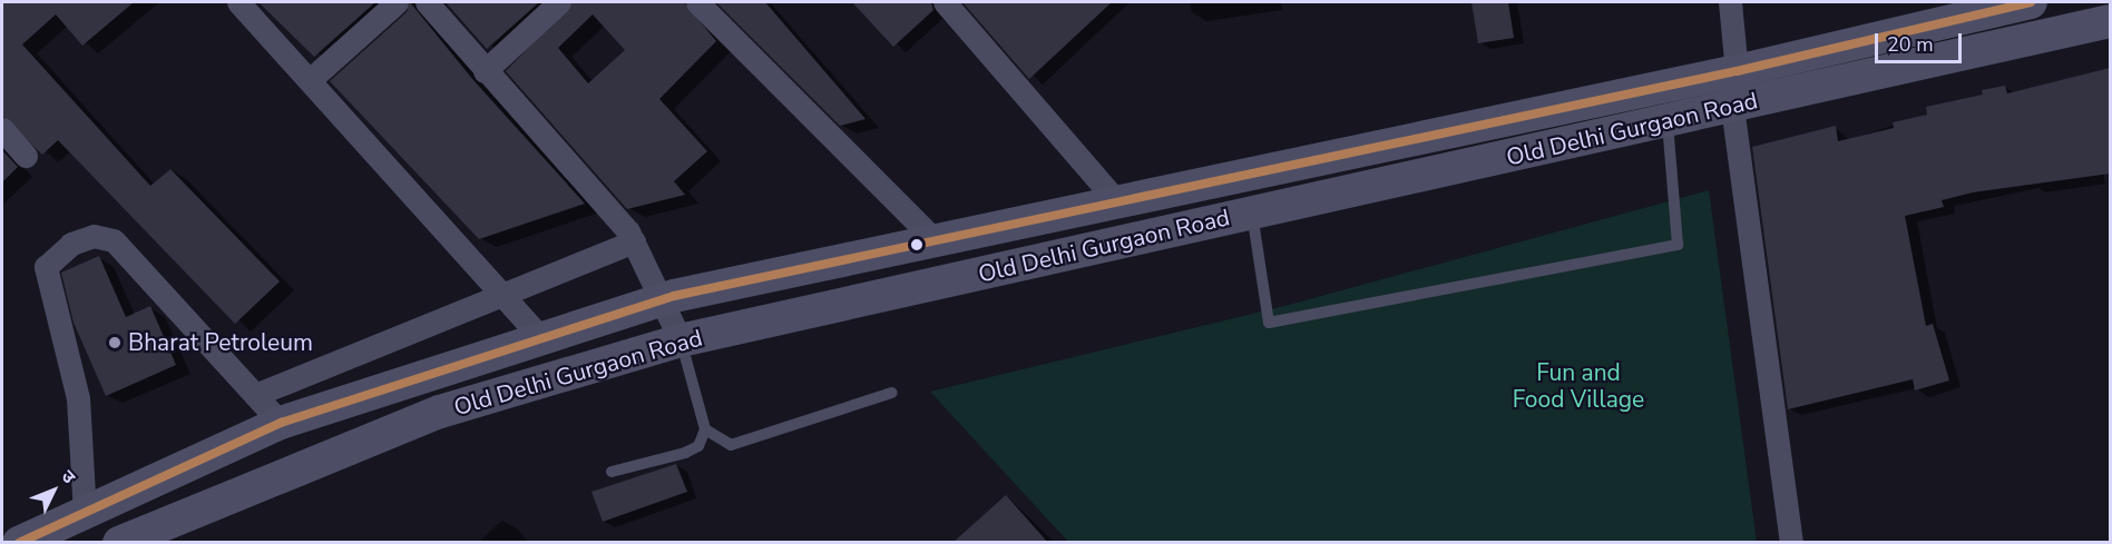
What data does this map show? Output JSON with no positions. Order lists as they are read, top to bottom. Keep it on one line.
{"streets":{"main road":["Old Delhi Gurgaon Road"]},"parks":["Fun and Food Village"],"places":["Bharat Petroleum"],"scale_bar":"20 m","north":"top right"}
